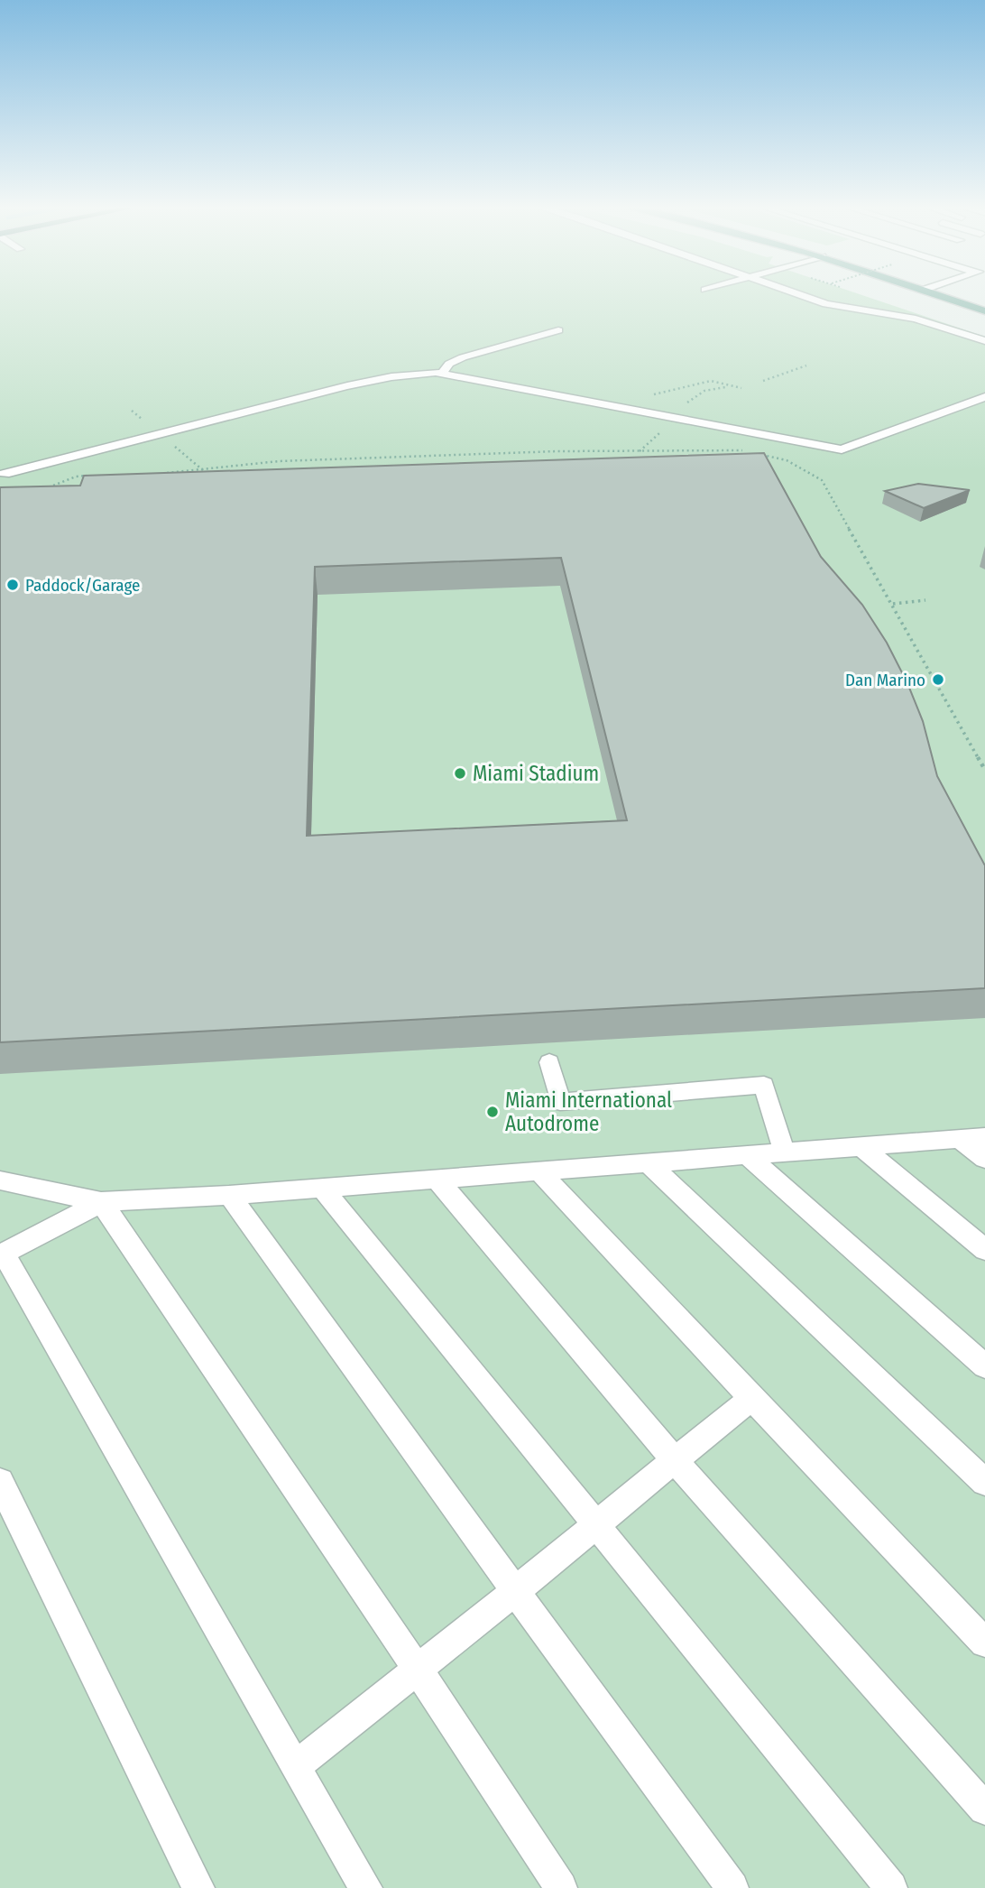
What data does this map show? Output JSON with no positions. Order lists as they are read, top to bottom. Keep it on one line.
{"places":["Paddock/Garage","Dan Marino","Miami Stadium","Miami International Autodrome"]}
